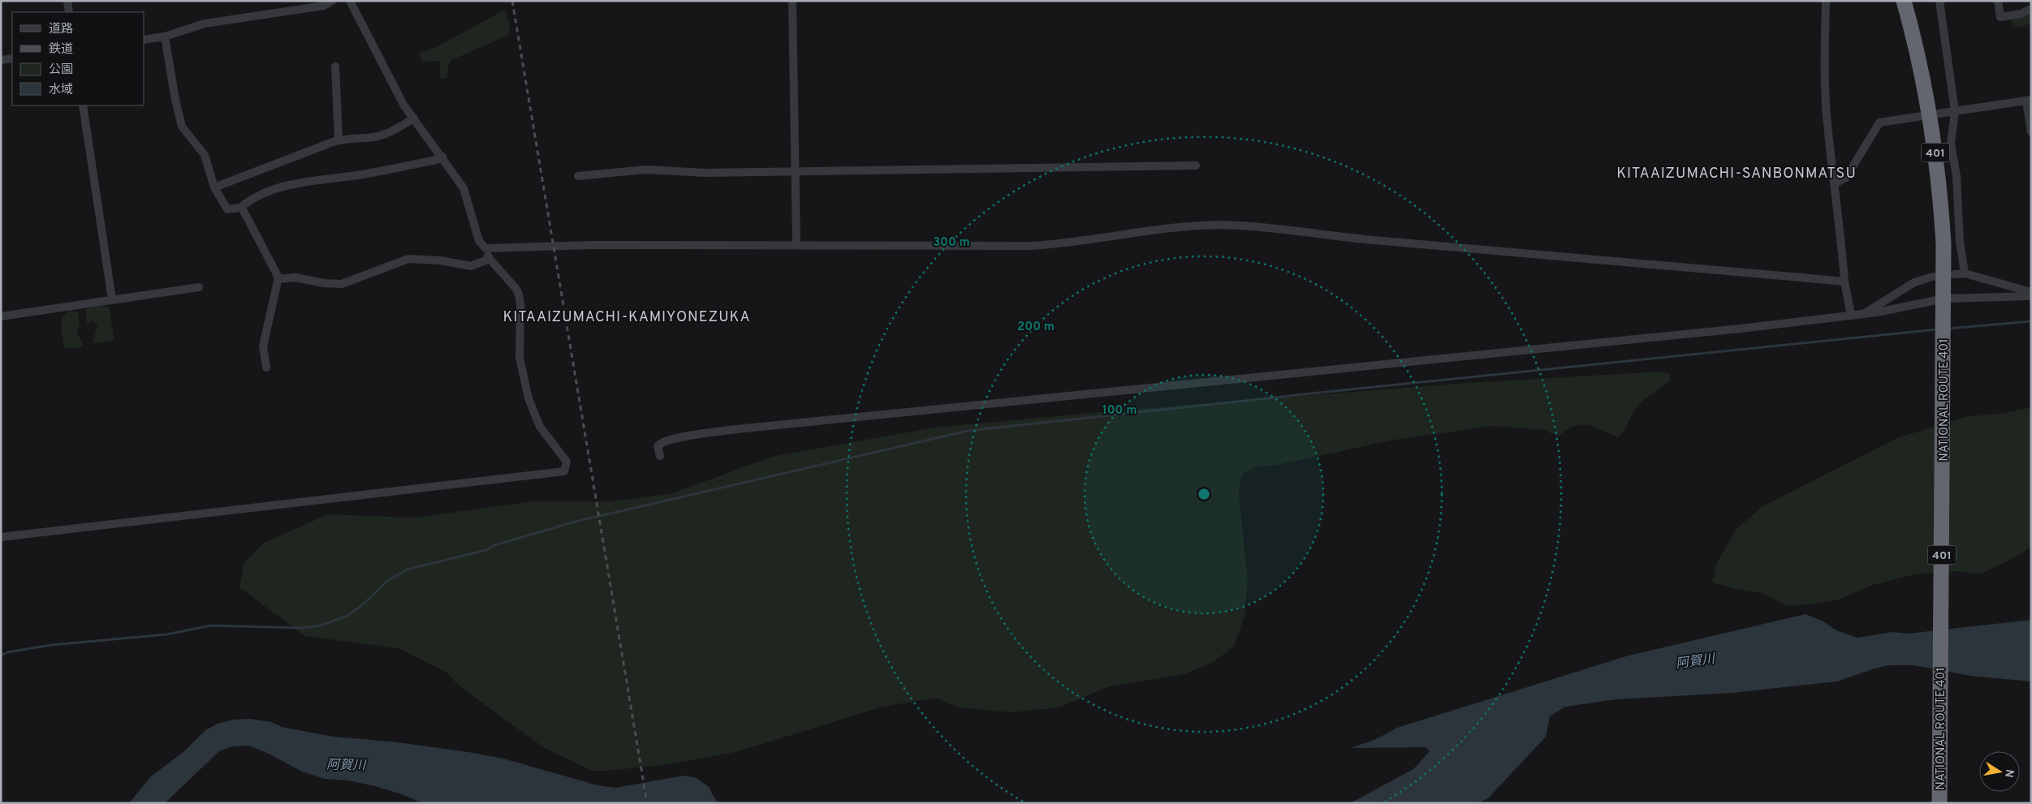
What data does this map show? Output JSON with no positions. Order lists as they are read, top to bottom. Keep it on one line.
{"streets":{"highway":["401","NATIONAL ROUTE 401"]},"districts":["KITAAIZUMACHI-SANBONMATSU","KITAAIZUMACHI-KAMIYONEZUKA"],"water":["阿賀川"],"legend":["道路","鉄道","公園","水域"],"north":"right","rings":["300 m","200 m","100 m"]}
